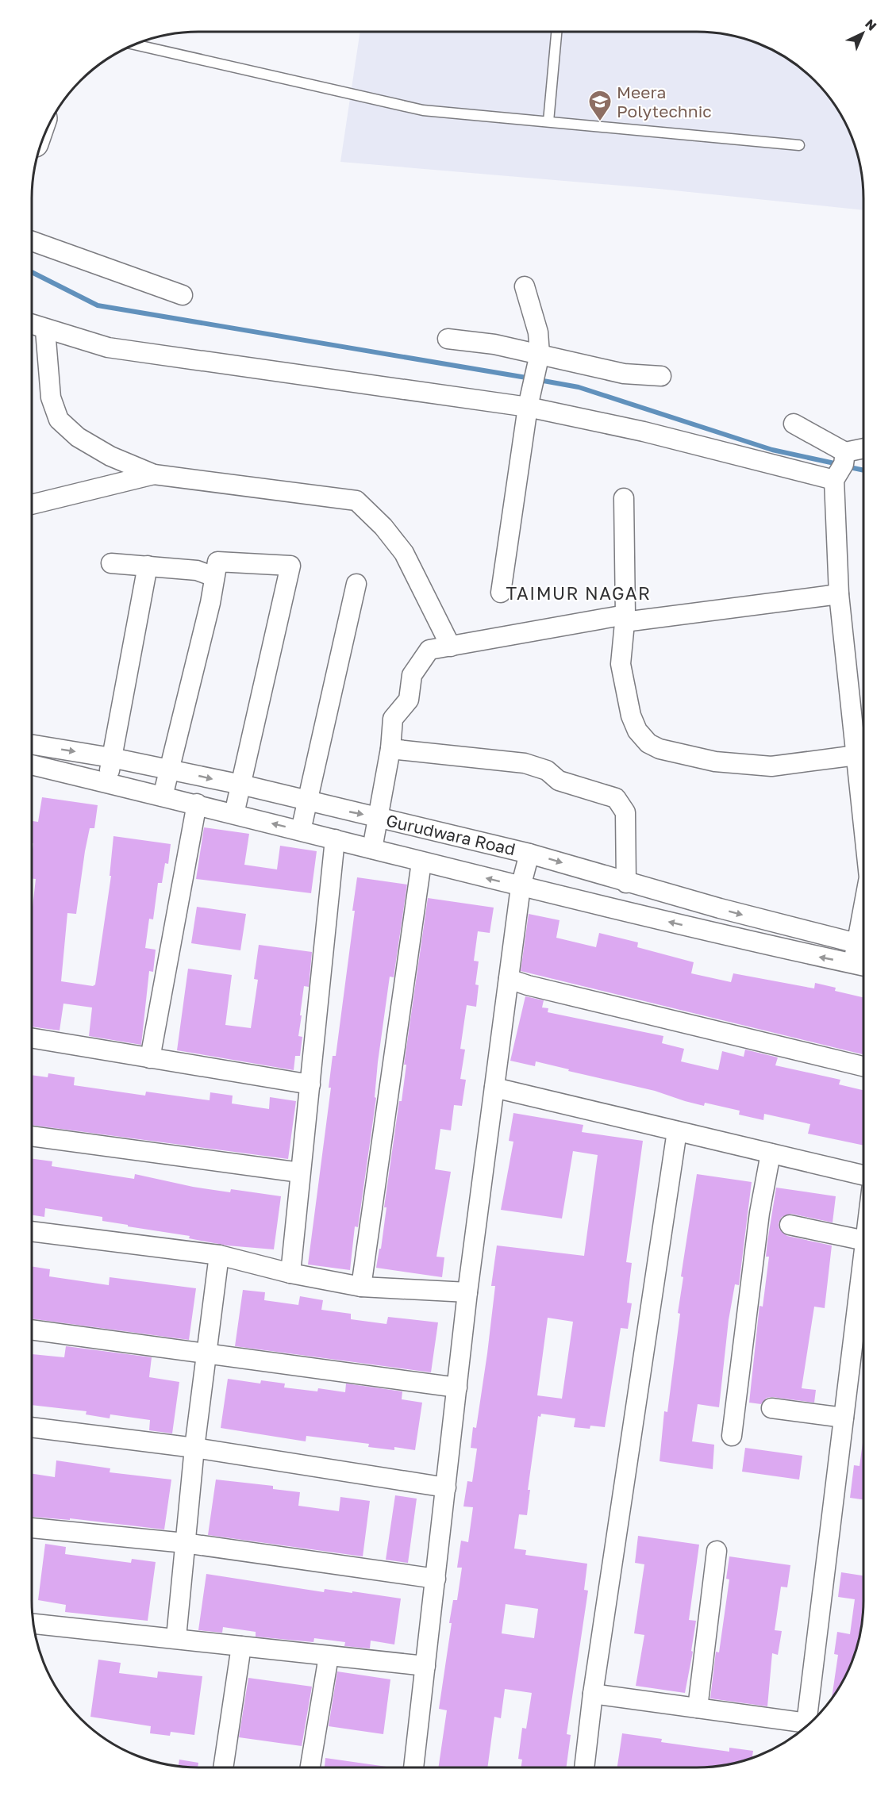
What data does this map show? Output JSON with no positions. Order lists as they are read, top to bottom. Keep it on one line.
{"streets":{"street":["Gurudwara Road"]},"districts":["TAIMUR NAGAR"],"places":{"school or university":["Meera Polytechnic"]},"north":"top right"}
